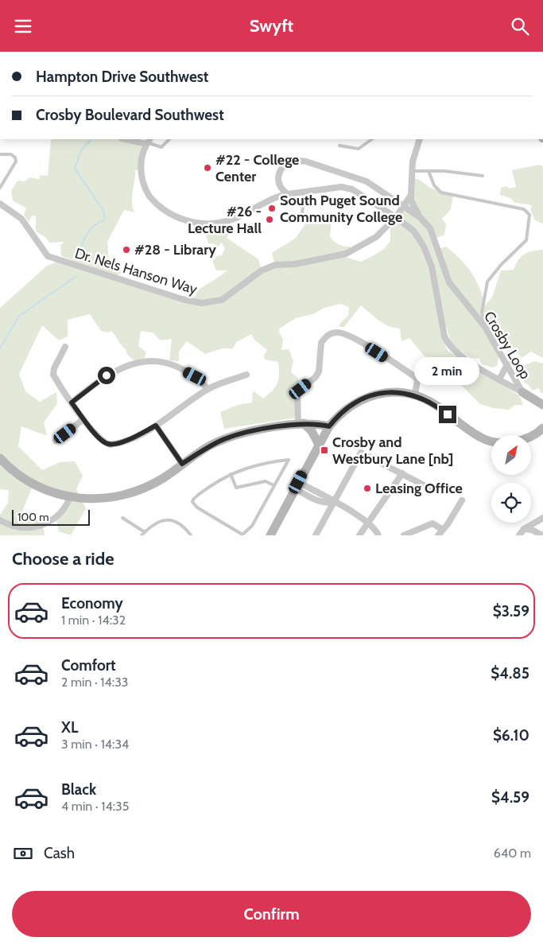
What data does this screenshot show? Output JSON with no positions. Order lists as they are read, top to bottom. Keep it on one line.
{"streets":{"street":["Dr. Nels Hanson Way","Crosby Loop"]},"crossings":[["Dr. Nels Hanson Way","Crosby Loop"]],"places":{"other":["#22 - College Center","South Puget Sound Community College","#26 - Lecture Hall","#28 - Library","Leasing Office"],"transit":["Crosby and Westbury Lane [nb]"]},"scale_bar":"100 m","north":"top right","page":{"header":"Swyft","banner":["Hampton Drive Southwest","Crosby Boulevard Southwest"],"bubble":"2 min","scale":"100 m","heading":"Choose a ride","list":[{"name":"Economy","note":"1 min · 14:32","value":"$3.59"},{"name":"Comfort","note":"2 min · 14:33","value":"$4.85"},{"name":"XL","note":"3 min · 14:34","value":"$6.10"},{"name":"Black","note":"4 min · 14:35","value":"$4.59"}],"pay":["Cash","640 m"],"buttons":"Confirm"}}
